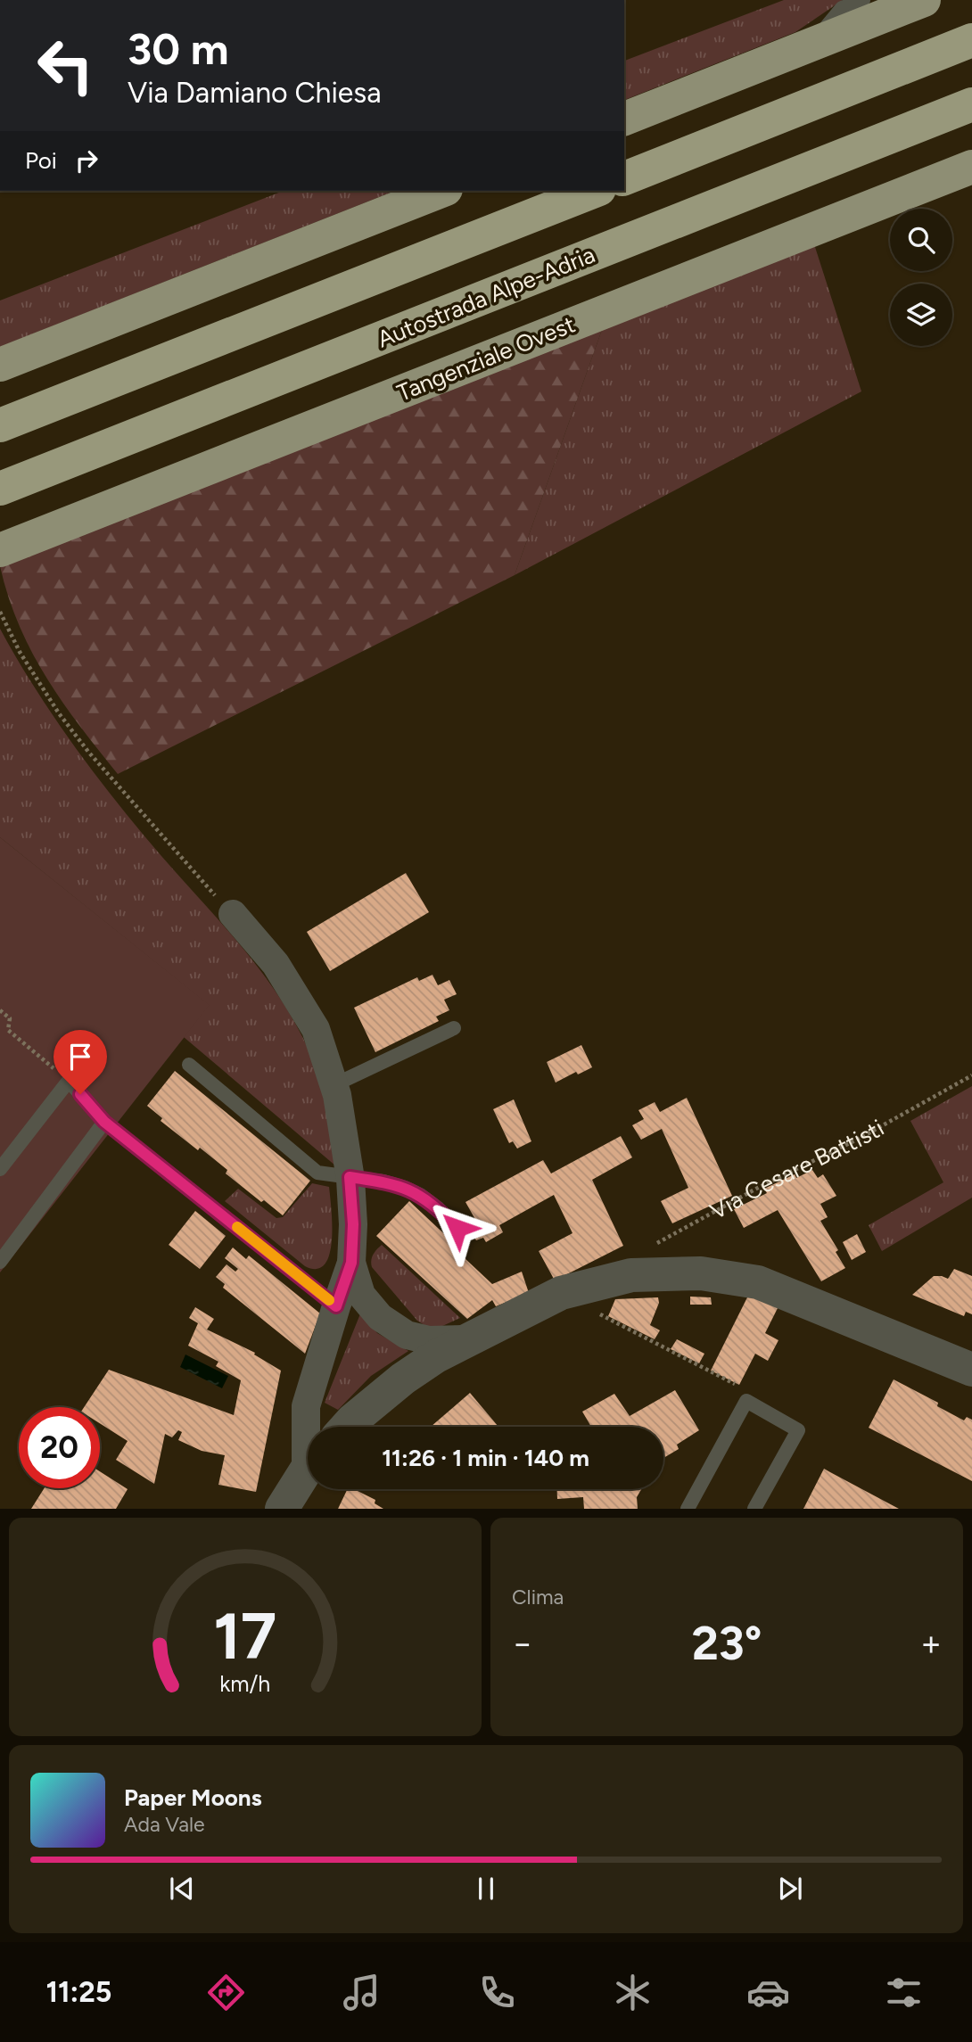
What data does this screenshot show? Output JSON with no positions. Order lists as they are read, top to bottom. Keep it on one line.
{"streets":{"highway":["Autostrada Alpe-Adria","Tangenziale Ovest"],"path":["Via Cesare Battisti"]},"page":{"turn":["30 m","Via Damiano Chiesa"],"then":"Poi","limit":"20","trip":"11:26 · 1 min · 140 m","tile":"Clima","heat":["−","23°","+"],"song":["Paper Moons","Ada Vale"],"tabs":"11:25","gauge":["17","km/h"]}}
